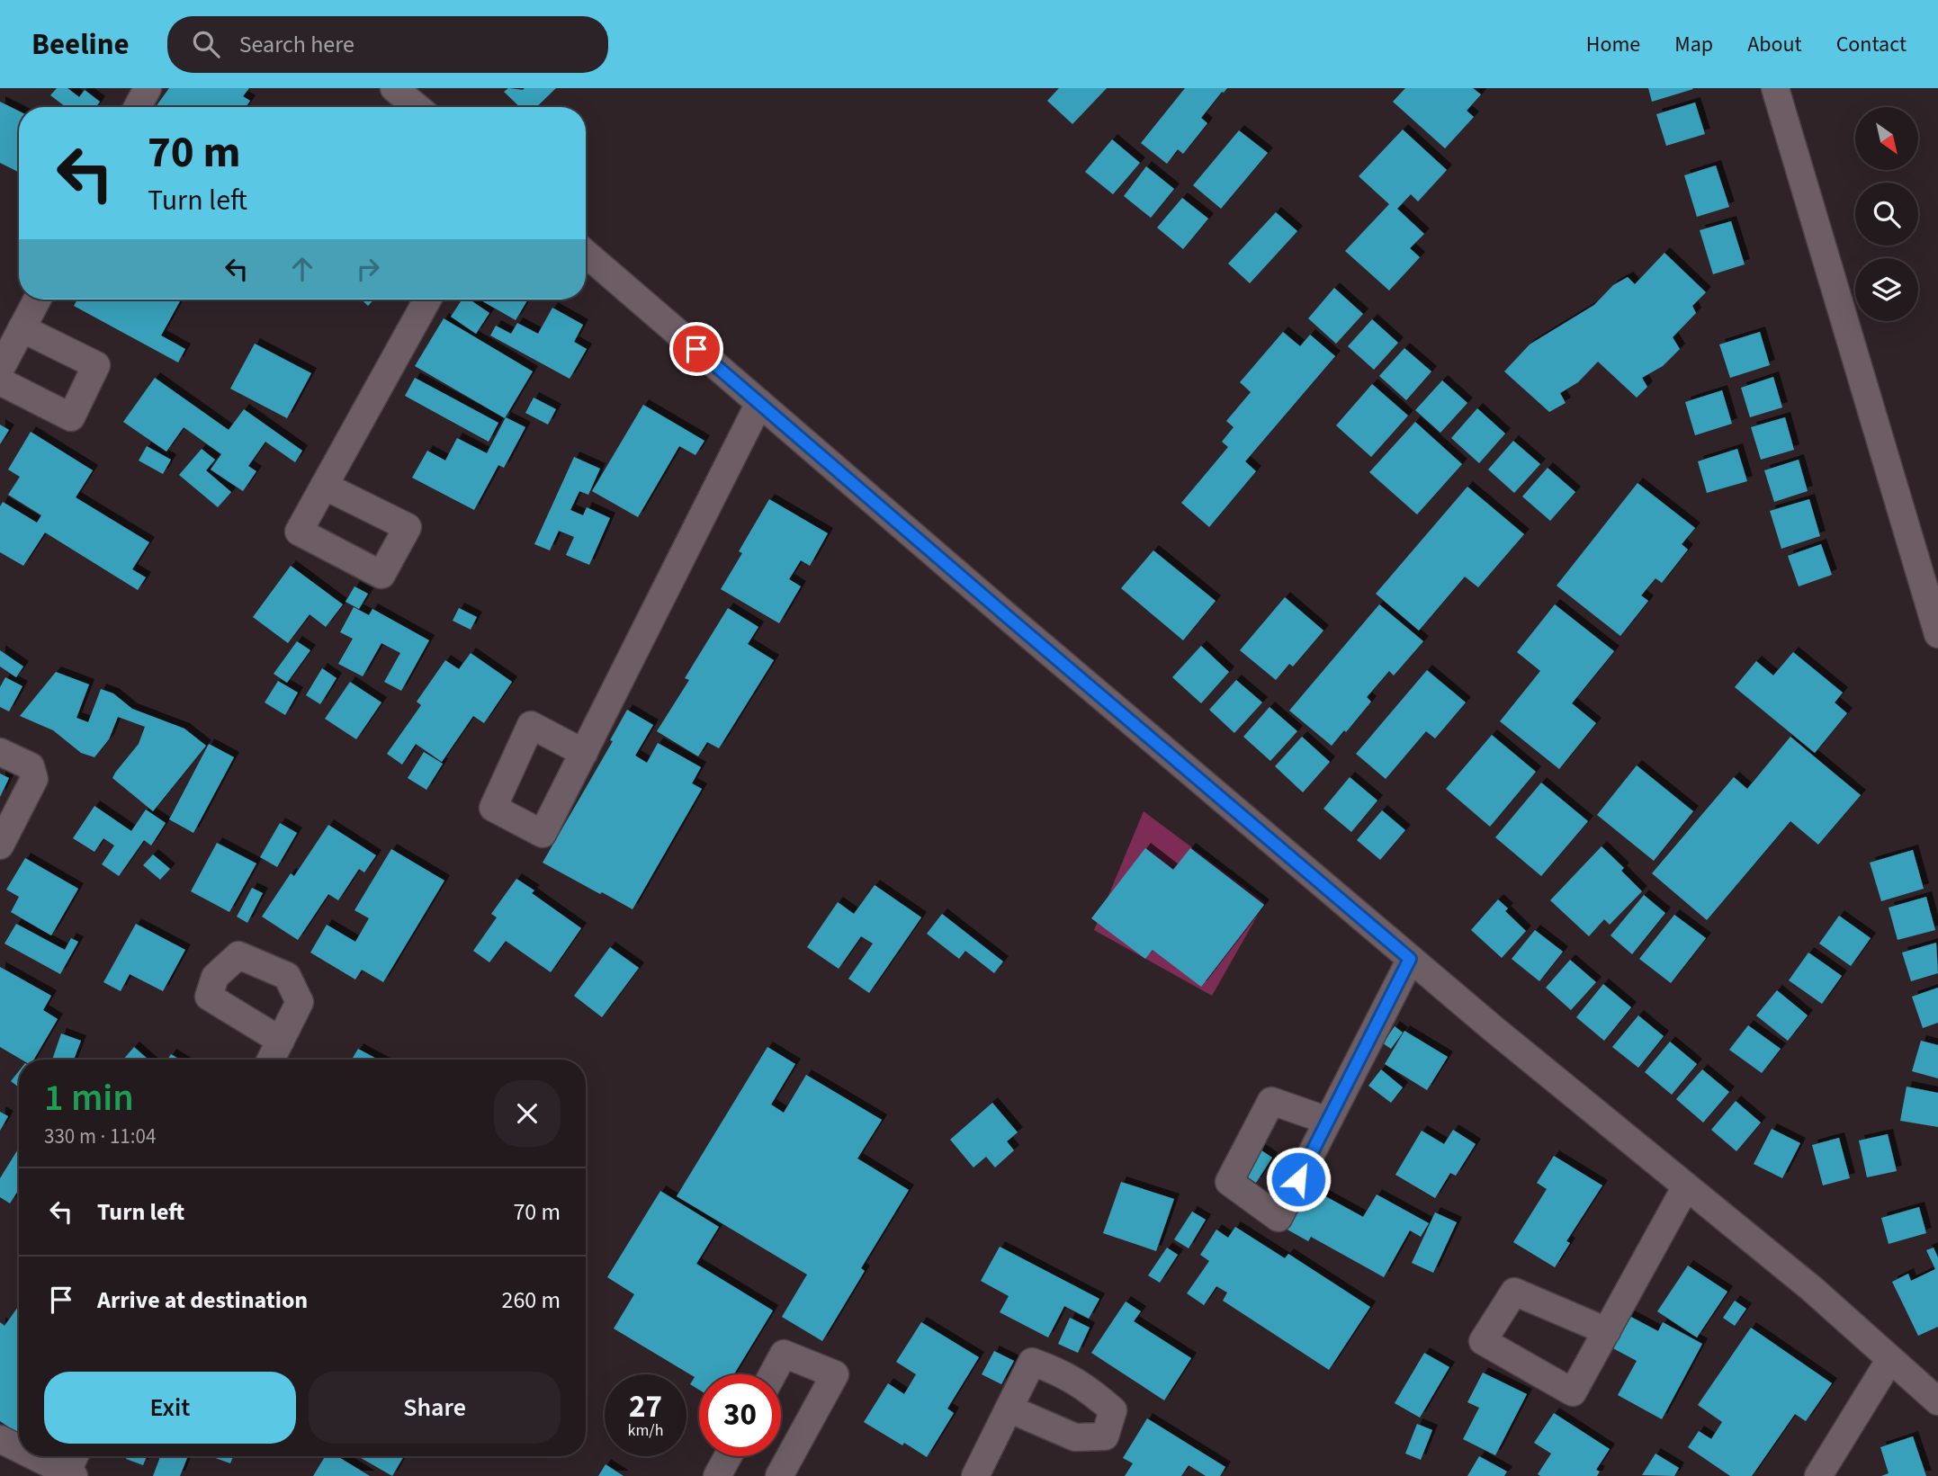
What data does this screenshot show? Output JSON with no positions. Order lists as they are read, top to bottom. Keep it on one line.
{"north":"bottom right","page":{"header":"Beeline","search":"Search here","nav":["Home","Map","About","Contact"],"turn":["70 m","Turn left"],"heading":["1 min","330 m · 11:04"],"list":[{"name":"Turn left","value":"70 m"},{"name":"Arrive at destination","value":"260 m"}],"buttons":["Exit","Share"],"speed":"27 km/h","limit":"30"}}
